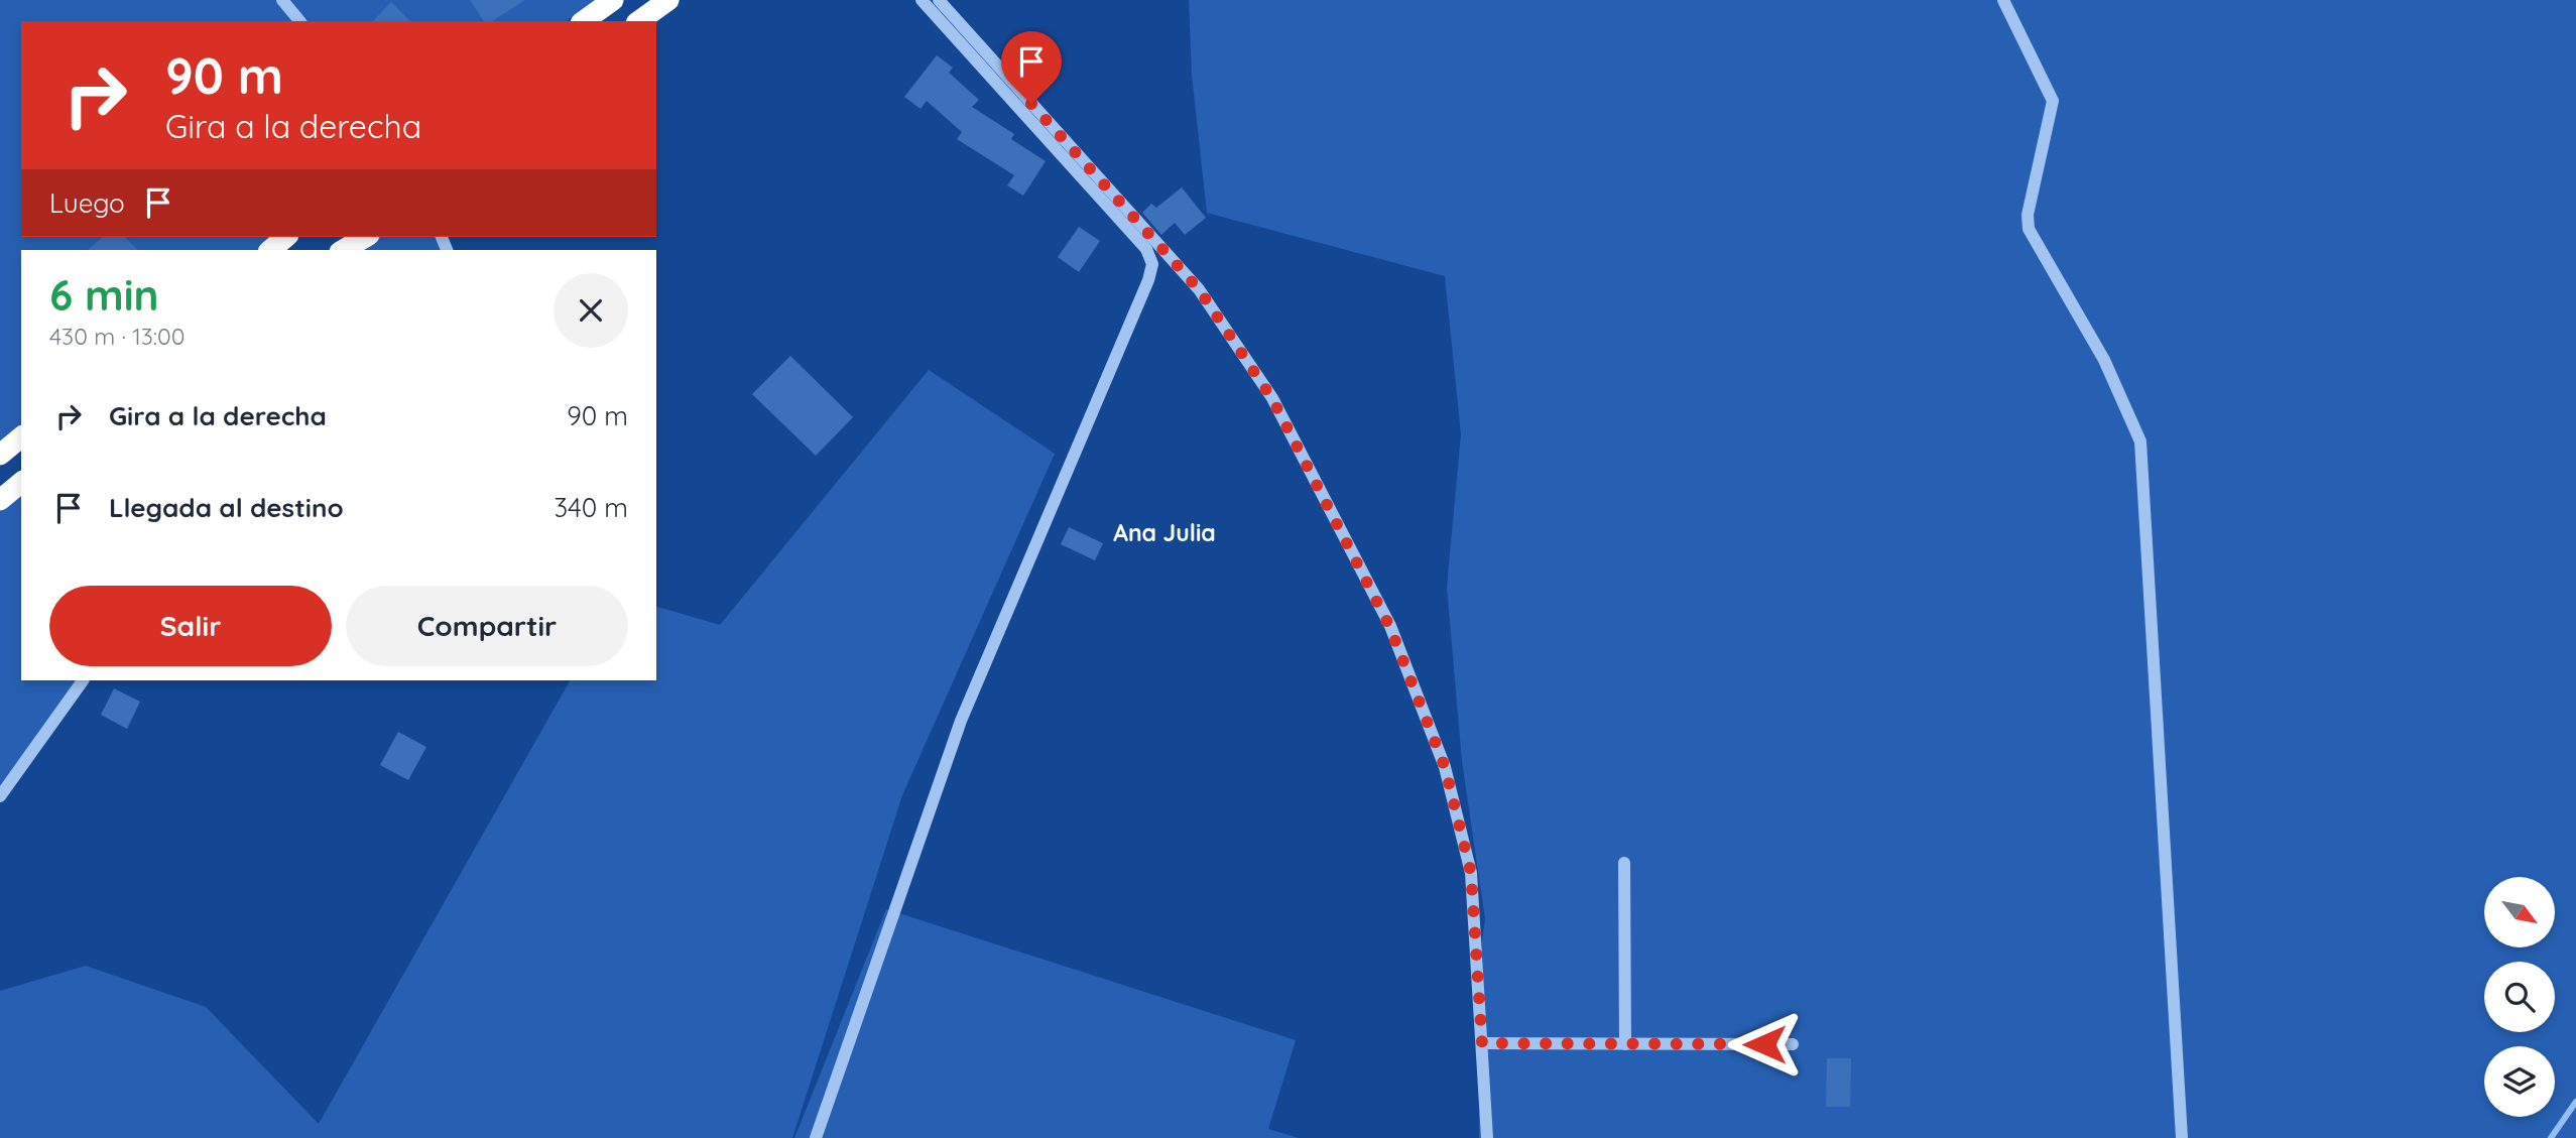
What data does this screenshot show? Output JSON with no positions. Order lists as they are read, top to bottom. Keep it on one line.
{"districts":["Ana Julia"],"north":"bottom right","page":{"turn":["90 m","Gira a la derecha"],"then":"Luego","heading":["6 min","430 m · 13:00"],"list":[{"name":"Gira a la derecha","value":"90 m"},{"name":"Llegada al destino","value":"340 m"}],"buttons":["Salir","Compartir"]}}
